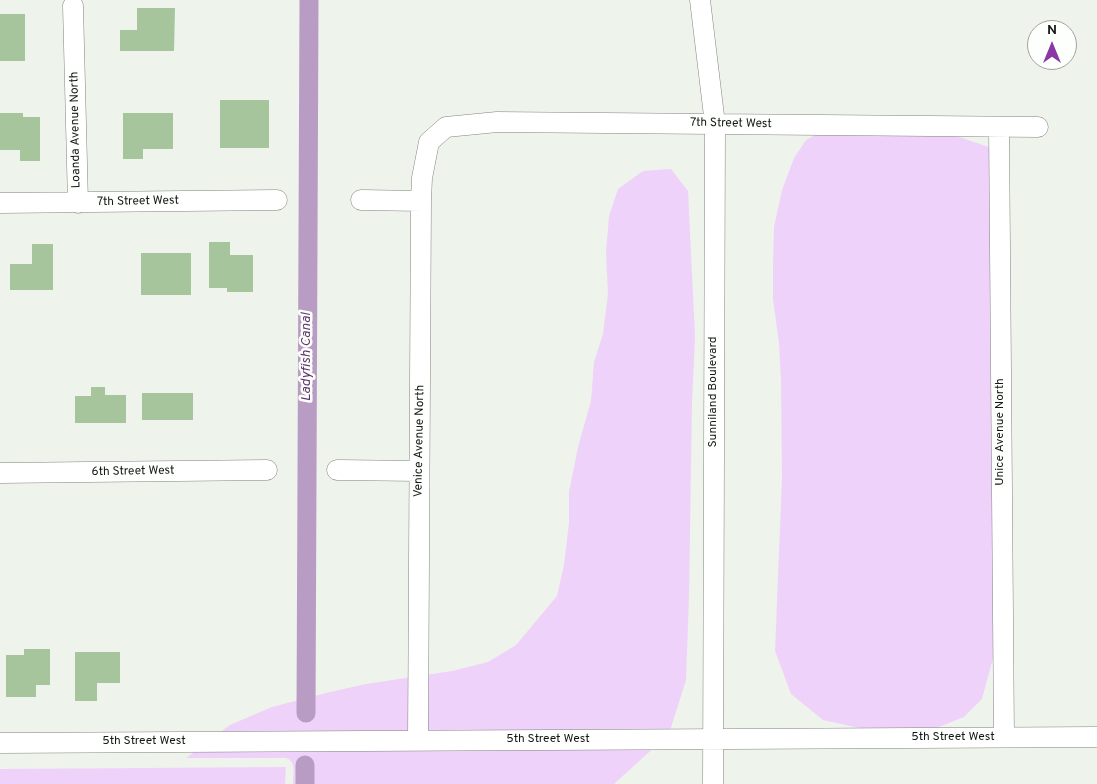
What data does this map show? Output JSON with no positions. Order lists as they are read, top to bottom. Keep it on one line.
{"streets":{"street":["7th Street West","Loanda Avenue North","Sunniland Boulevard","Unice Avenue North","Venice Avenue North","6th Street West","5th Street West"]},"crossings":[["7th Street West","Loanda Avenue North"],["7th Street West","Sunniland Boulevard"],["7th Street West","Unice Avenue North"],["7th Street West","Venice Avenue North"],["Sunniland Boulevard","5th Street West"],["Unice Avenue North","5th Street West"],["Venice Avenue North","5th Street West"]],"water":["Ladyfish Canal"],"north":"top"}
